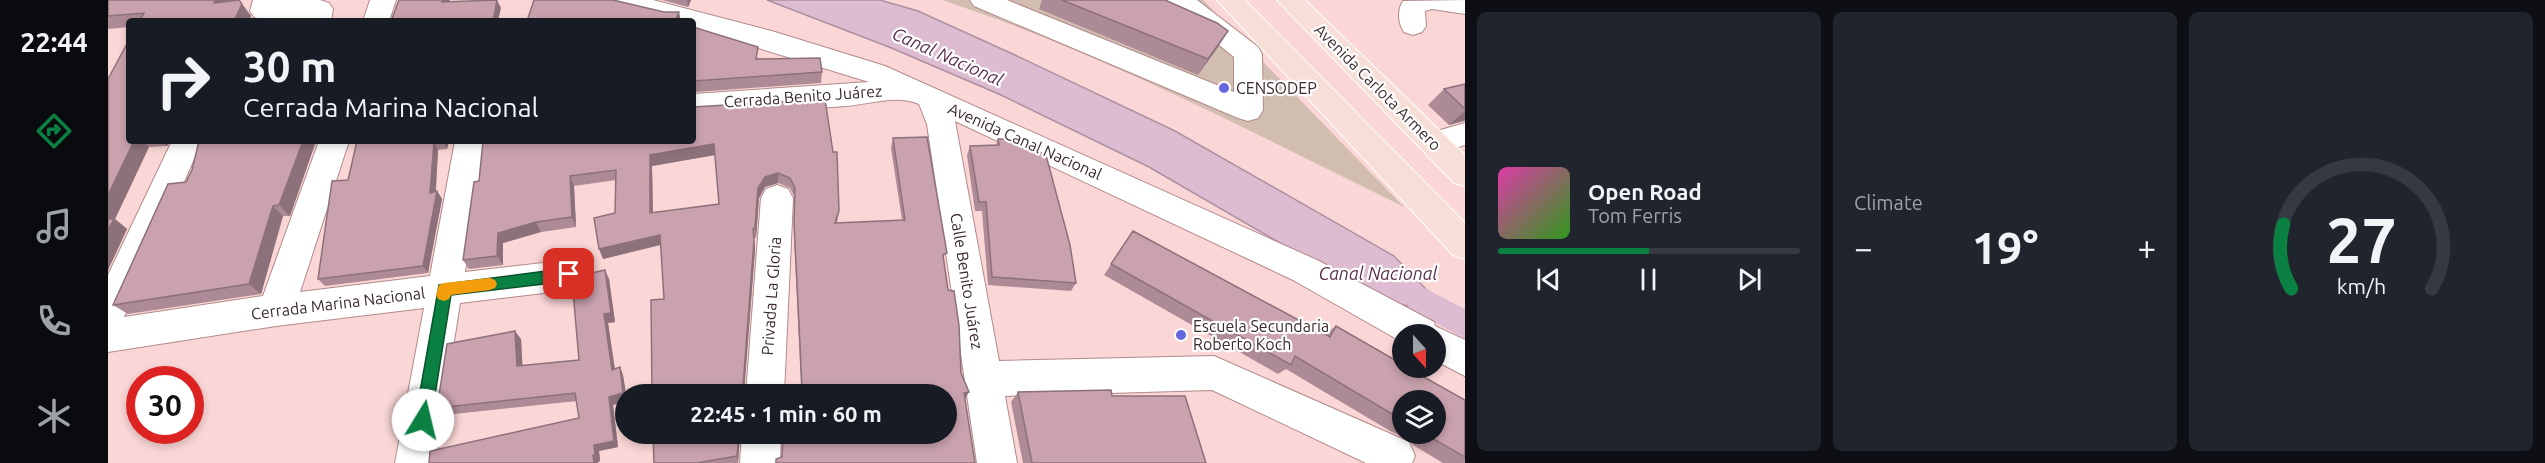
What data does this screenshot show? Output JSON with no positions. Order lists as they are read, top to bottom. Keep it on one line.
{"streets":{"main road":["Avenida Carlota Armero"],"street":["Cerrada Benito Juárez","Avenida Canal Nacional","Calle Benito Juárez","Privada La Gloria","Cerrada Marina Nacional"]},"crossings":[["Cerrada Benito Juárez","Avenida Canal Nacional"],["Cerrada Benito Juárez","Calle Benito Juárez"],["Avenida Canal Nacional","Calle Benito Juárez"]],"water":["Canal Nacional"],"places":["CENSODEP","Escuela Secundaria Roberto Koch"],"north":"bottom","page":{"tabs":"22:44","tile":"Climate","turn":["30 m","Cerrada Marina Nacional"],"song":["Open Road","Tom Ferris"],"heat":["−","19°","+"],"limit":"30","trip":"22:45 · 1 min · 60 m","gauge":["27","km/h"]}}
